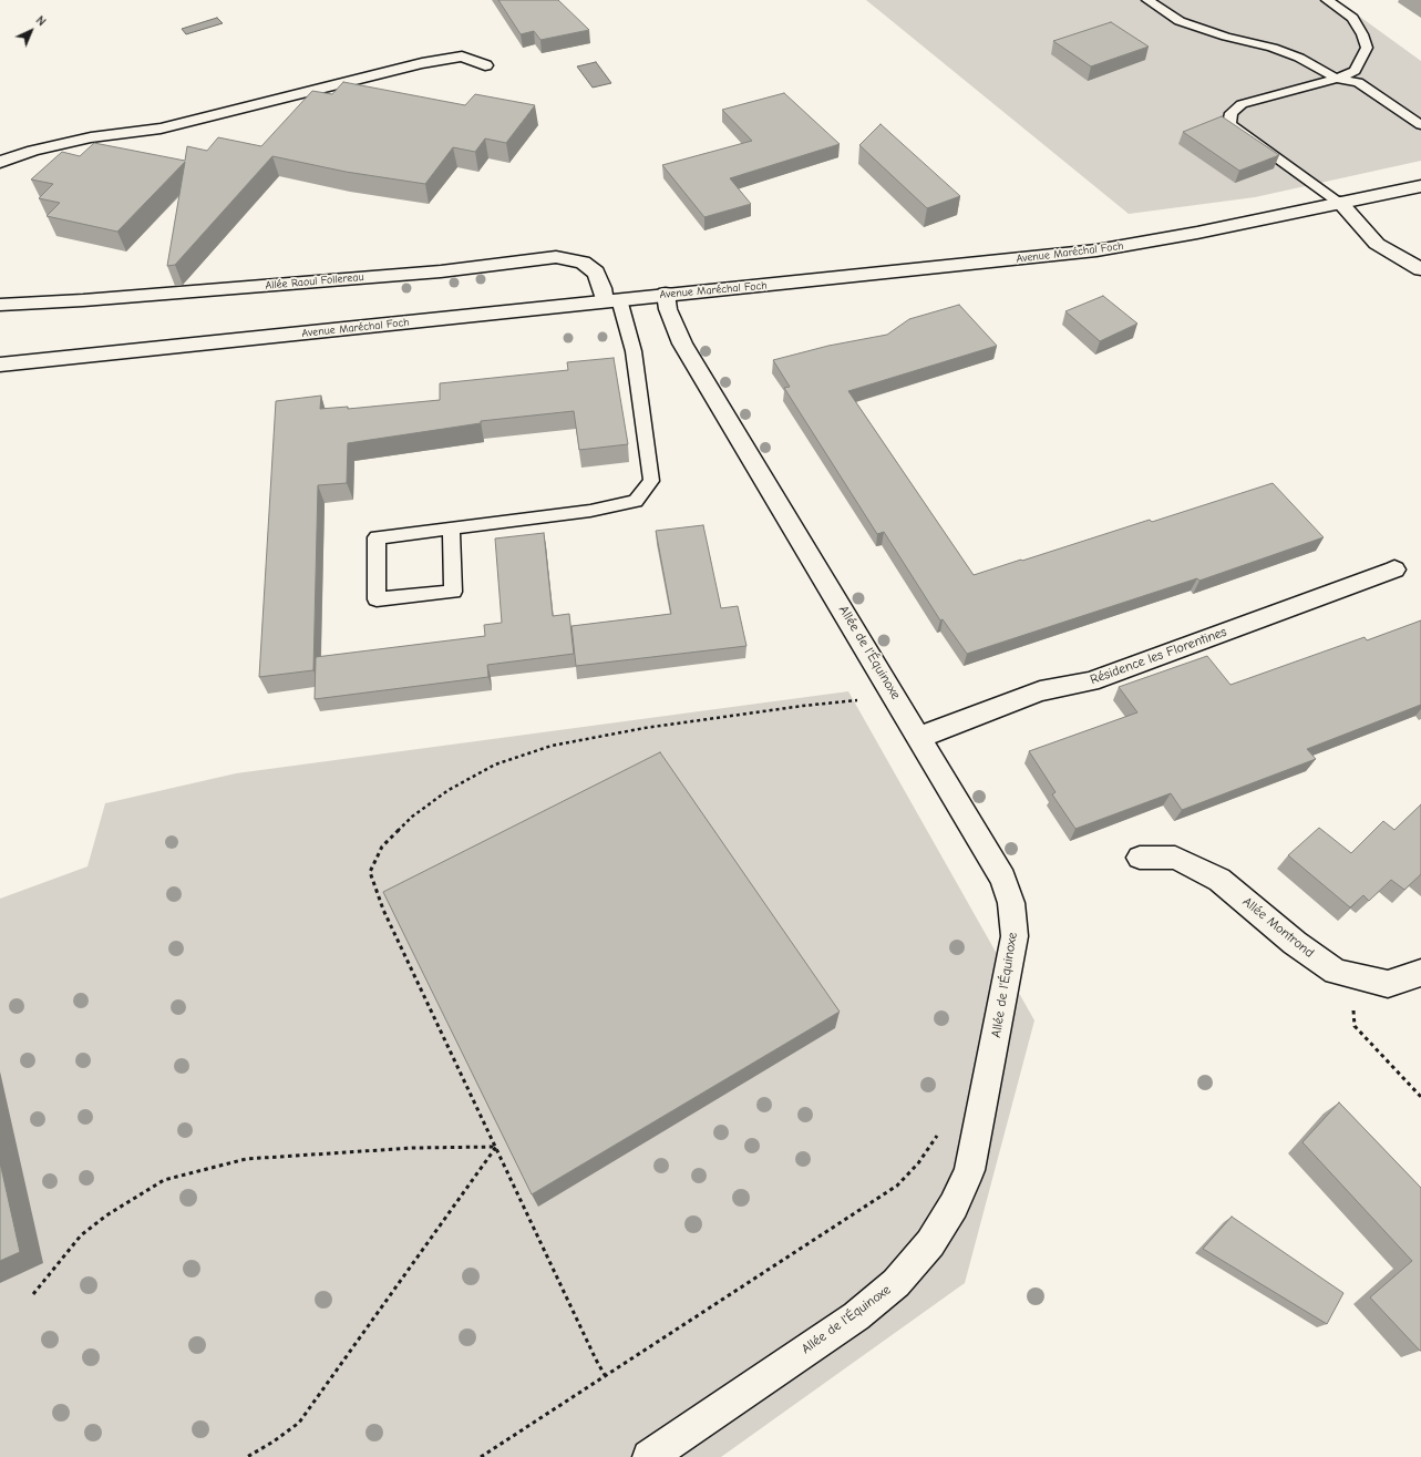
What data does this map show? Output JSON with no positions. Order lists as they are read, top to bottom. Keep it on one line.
{"streets":{"street":["Avenue Maréchal Foch","Allée Raoul Follereau","Allée de l'Équinoxe","Résidence les Florentines","Allée Montrond"]},"crossings":[["Avenue Maréchal Foch","Allée Raoul Follereau"],["Avenue Maréchal Foch","Allée de l'Équinoxe"],["Allée de l'Équinoxe","Résidence les Florentines"]],"north":"top right"}
